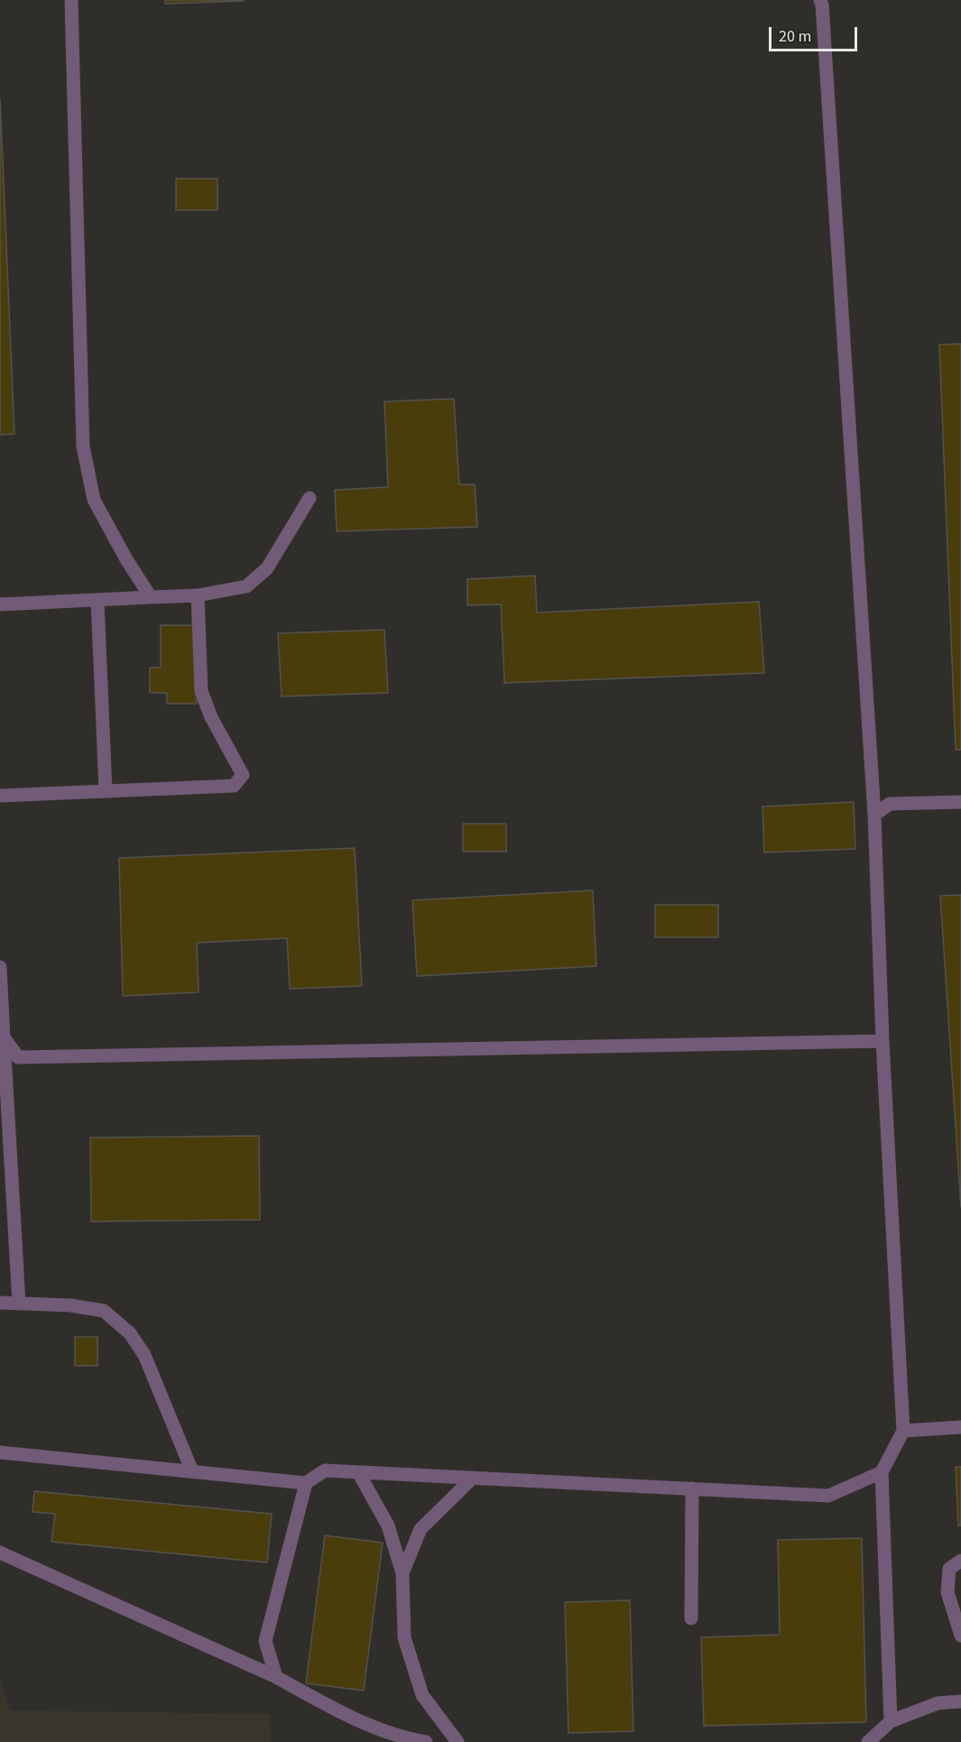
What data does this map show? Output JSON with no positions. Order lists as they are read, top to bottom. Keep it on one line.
{"scale_bar":"20 m"}
